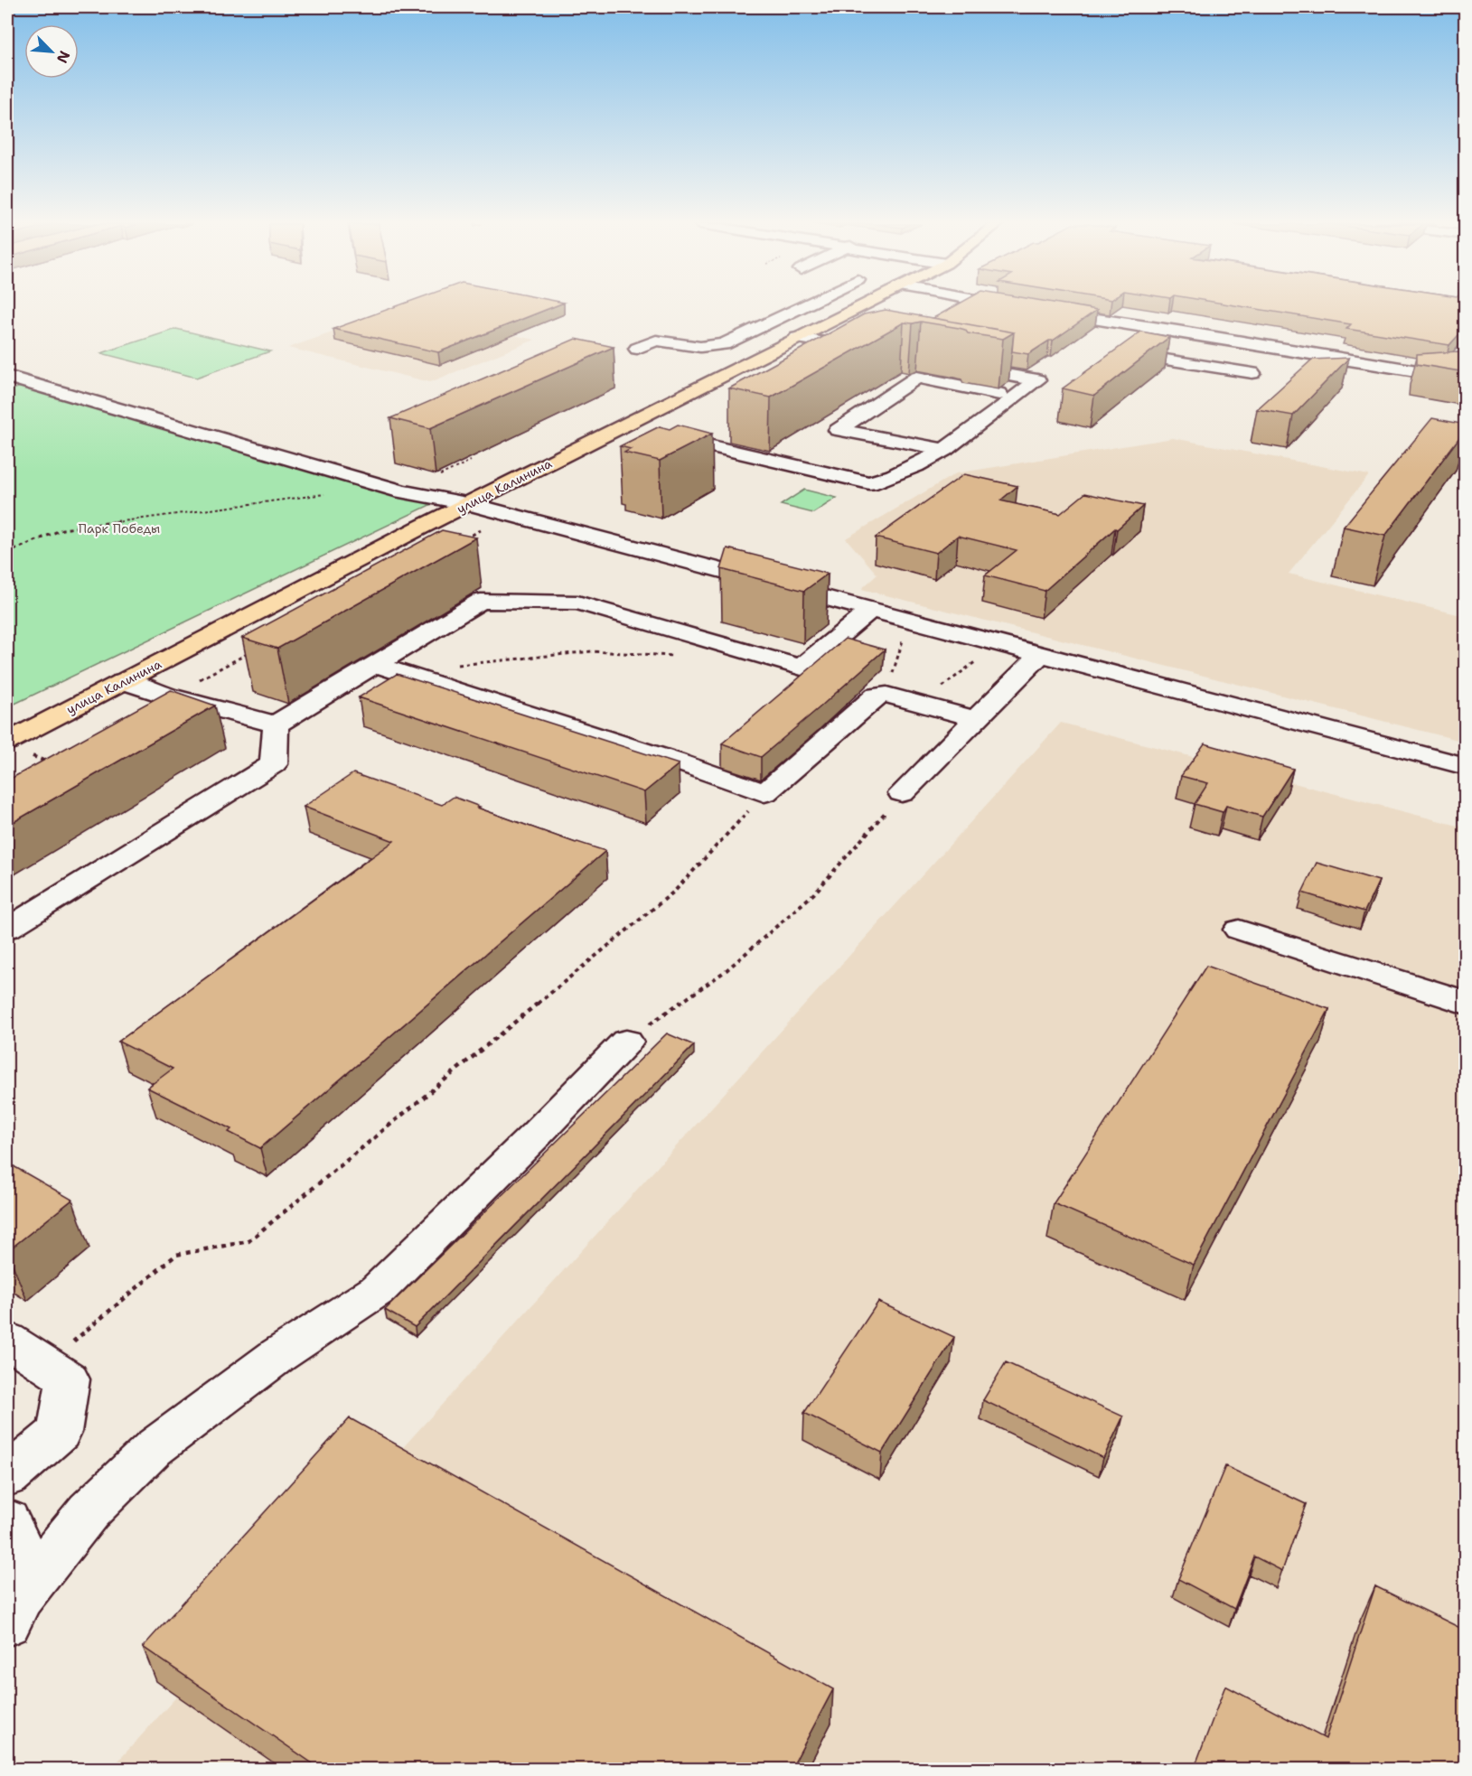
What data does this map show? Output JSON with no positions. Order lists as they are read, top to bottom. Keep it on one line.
{"streets":{"main road":["улица Калинина"]},"parks":["Парк Победы"],"north":"bottom right"}
